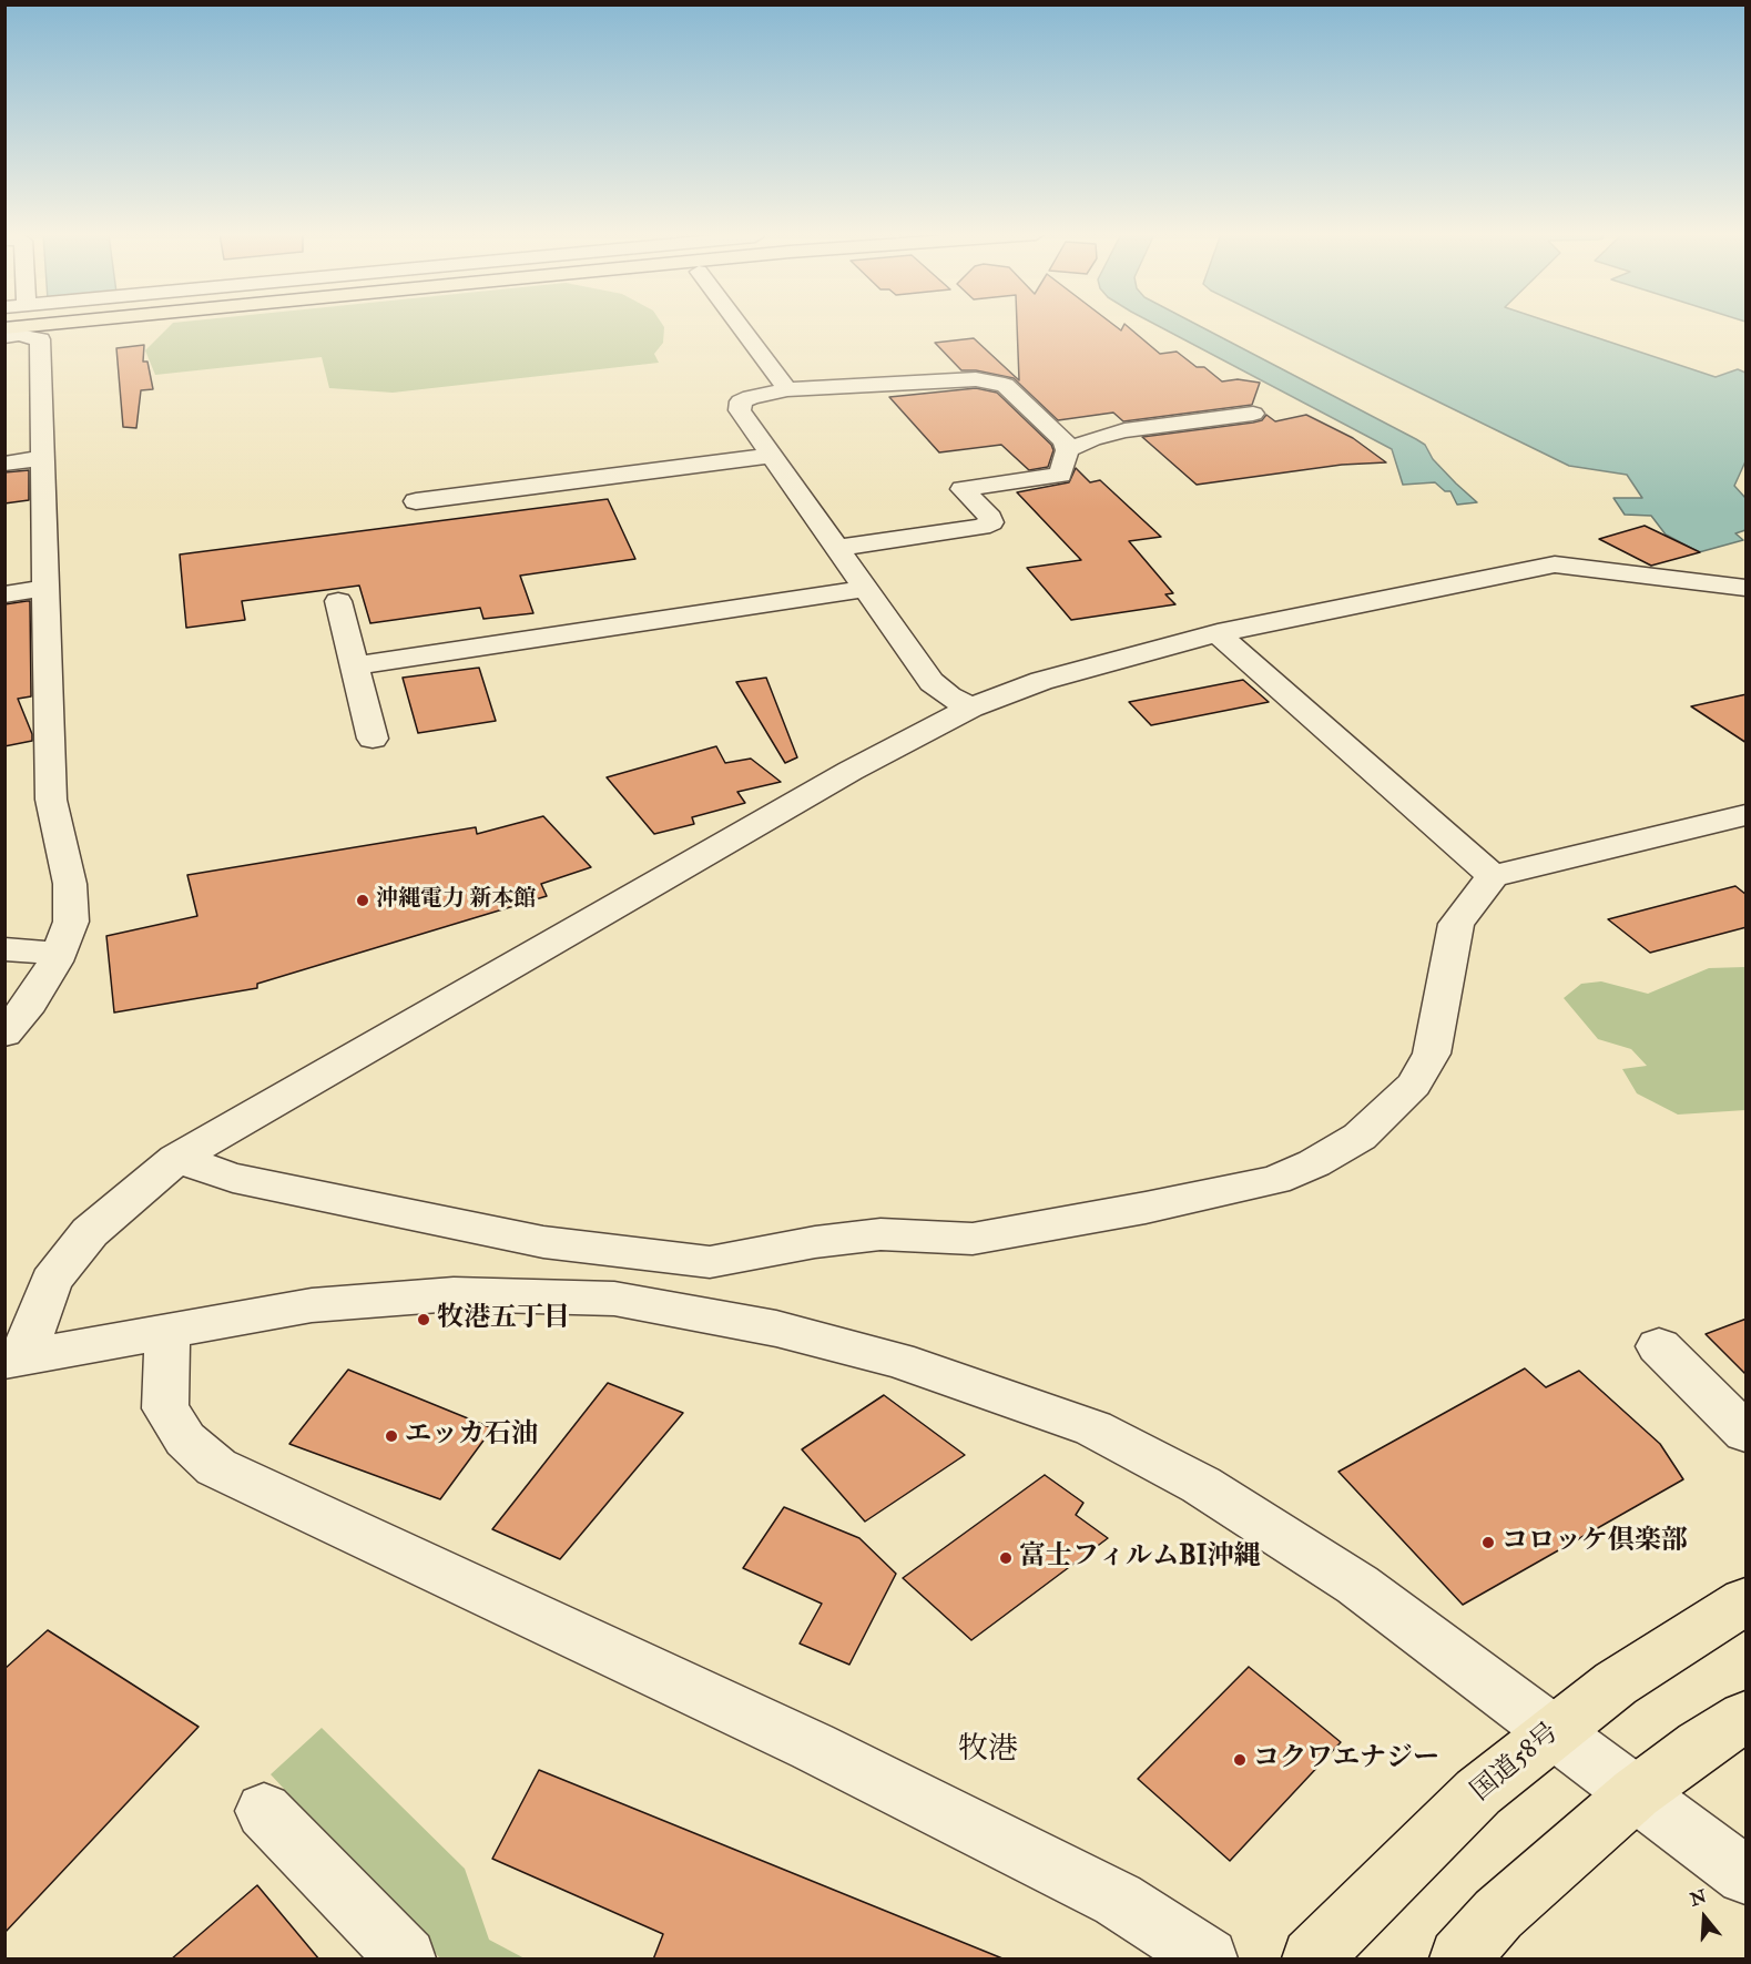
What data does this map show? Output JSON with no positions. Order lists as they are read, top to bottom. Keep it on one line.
{"streets":{"highway":["国道58号"]},"districts":["牧港"],"places":["沖縄電力 新本館","牧港五丁目","エッカ石油","コロッケ倶楽部","富士フィルムBI沖縄","コクワエナジー"],"north":"top"}
